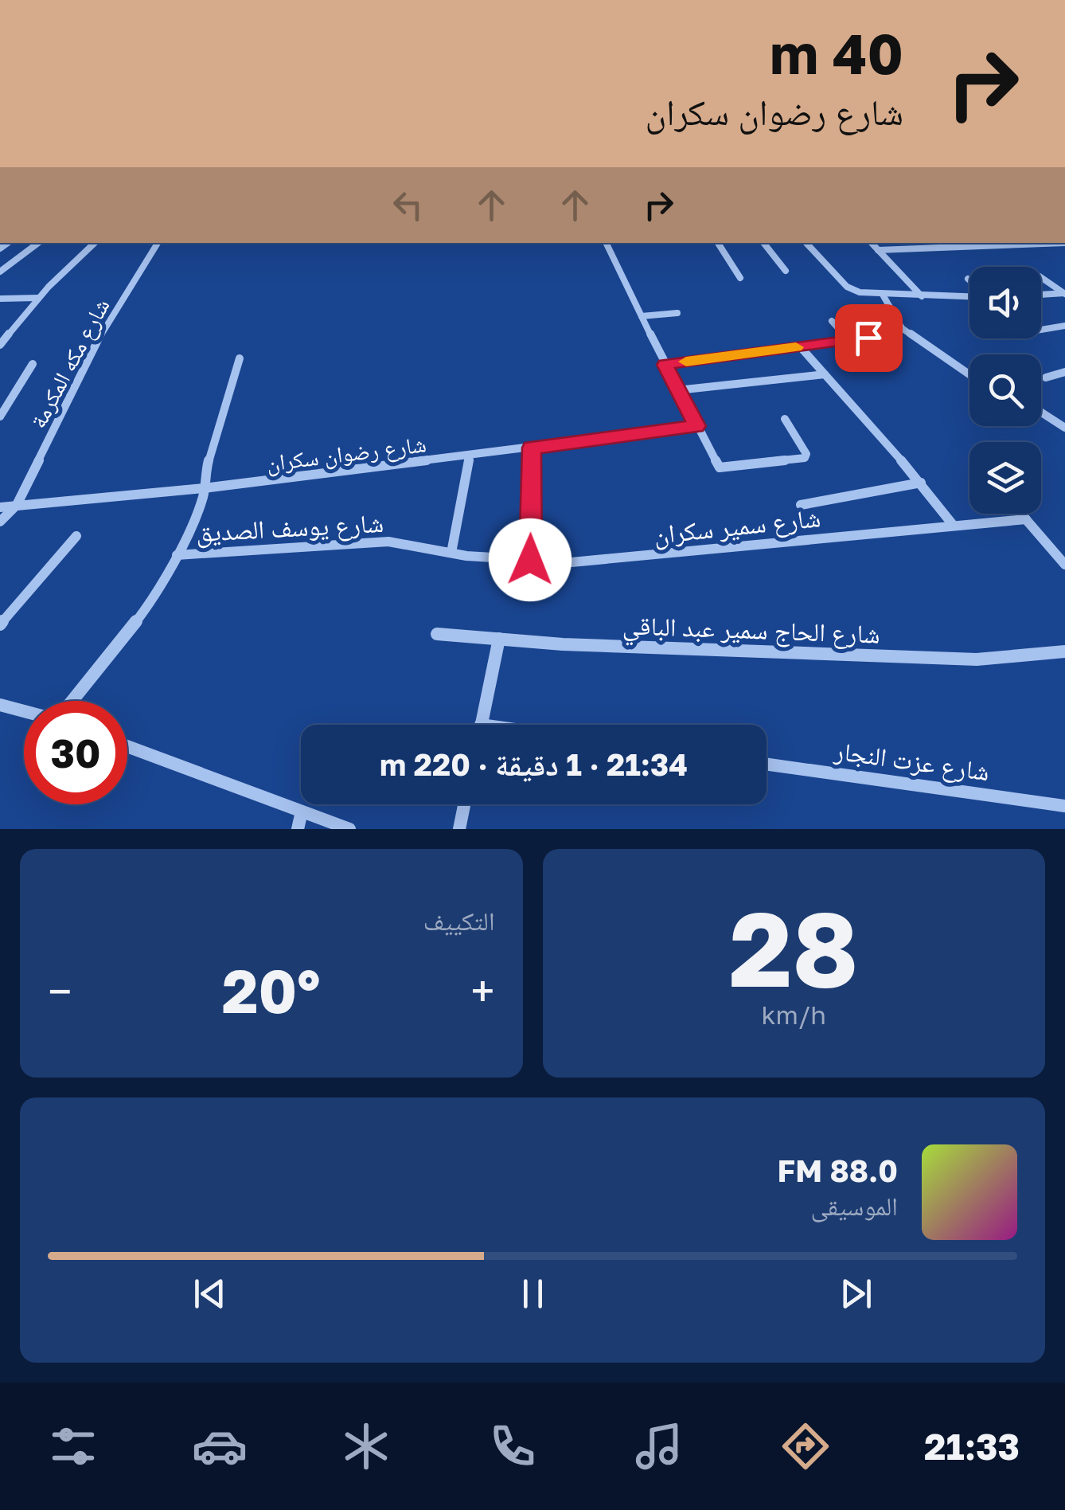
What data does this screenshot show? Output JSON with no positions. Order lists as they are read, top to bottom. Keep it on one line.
{"streets":{"street":["شارع مكه المكرمة","شارع رضوان سكران","شارع سمير سكران","شارع يوسف الصديق","شارع الحاج سمير عبد الباقي","شارع عزت النجار"]},"crossings":[["شارع مكه المكرمة","شارع رضوان سكران"],["شارع سمير سكران","شارع يوسف الصديق"]],"page":{"turn":["40 m","شارع رضوان سكران"],"limit":"30","trip":"21:34 · 1 دقيقة · 220 m","tile":[["28","km/h"],"التكييف"],"heat":["−","20°","+"],"song":["88.0 FM","الموسيقى"],"tabs":"21:33"}}
